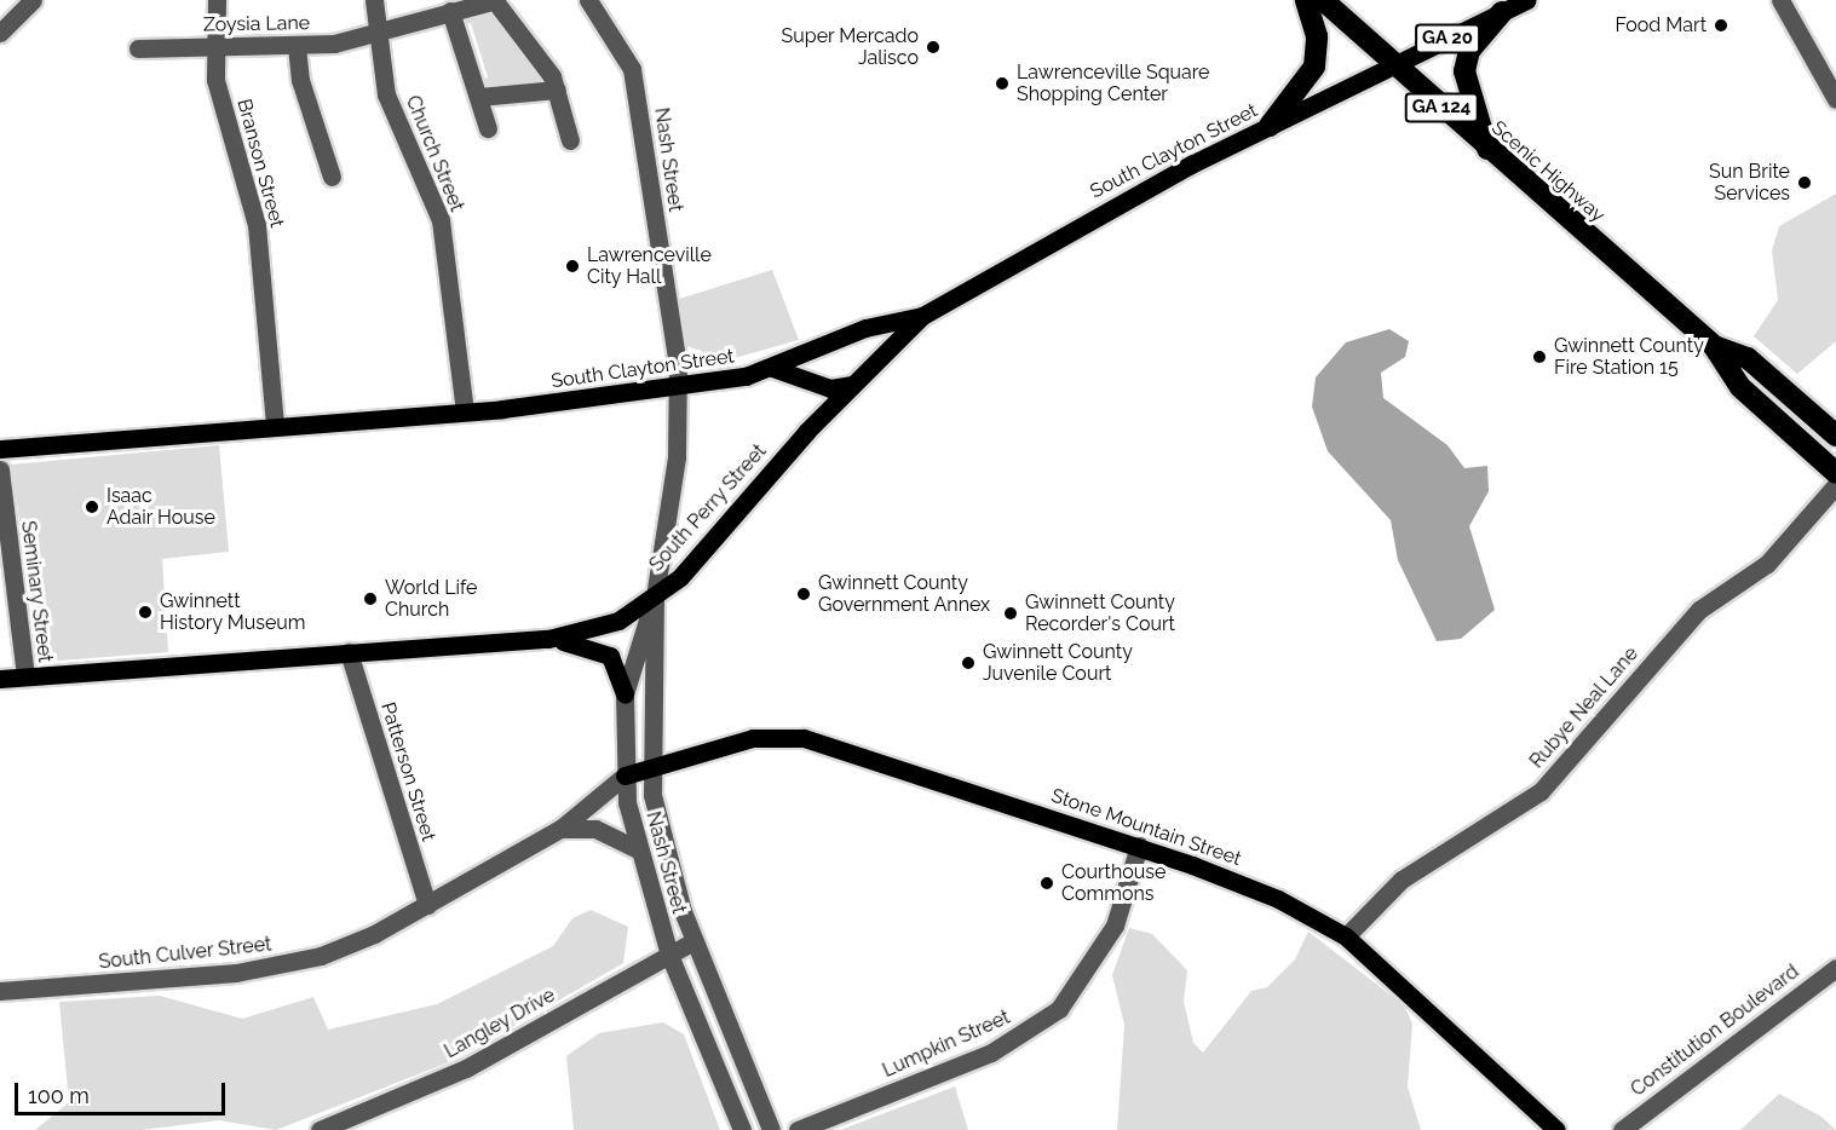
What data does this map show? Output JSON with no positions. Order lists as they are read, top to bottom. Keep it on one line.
{"streets":{"highway":["GA 20","GA 124","Scenic Highway"],"main road":["South Clayton Street","South Perry Street","Stone Mountain Street"],"street":["Zoysia Lane","Church Street","Nash Street","Branson Street","Seminary Street","Rubye Neal Lane","Patterson Street","South Culver Street","Langley Drive","Constitution Boulevard","Lumpkin Street"]},"crossings":[["Zoysia Lane","Church Street"],["Zoysia Lane","Branson Street"],["GA 20","South Clayton Street"],["GA 20","Scenic Highway"],["South Clayton Street","Church Street"],["South Clayton Street","Nash Street"],["South Clayton Street","Branson Street"],["South Clayton Street","Scenic Highway"],["South Clayton Street","South Perry Street"],["Nash Street","South Perry Street"],["Nash Street","Stone Mountain Street"],["Nash Street","South Culver Street"],["Nash Street","Langley Drive"],["South Perry Street","Seminary Street"],["South Perry Street","Patterson Street"],["Rubye Neal Lane","Stone Mountain Street"],["Patterson Street","South Culver Street"],["Stone Mountain Street","South Culver Street"],["Stone Mountain Street","Lumpkin Street"]],"places":["Food Mart","Super Mercado Jalisco","Lawrenceville Square Shopping Center","Sun Brite Services","Lawrenceville City Hall","Gwinnett County Fire Station 15","Isaac Adair House","Gwinnett County Government Annex","World Life Church","Gwinnett History Museum","Gwinnett County Recorder's Court","Gwinnett County Juvenile Court","Courthouse Commons"],"scale_bar":"100 m"}
